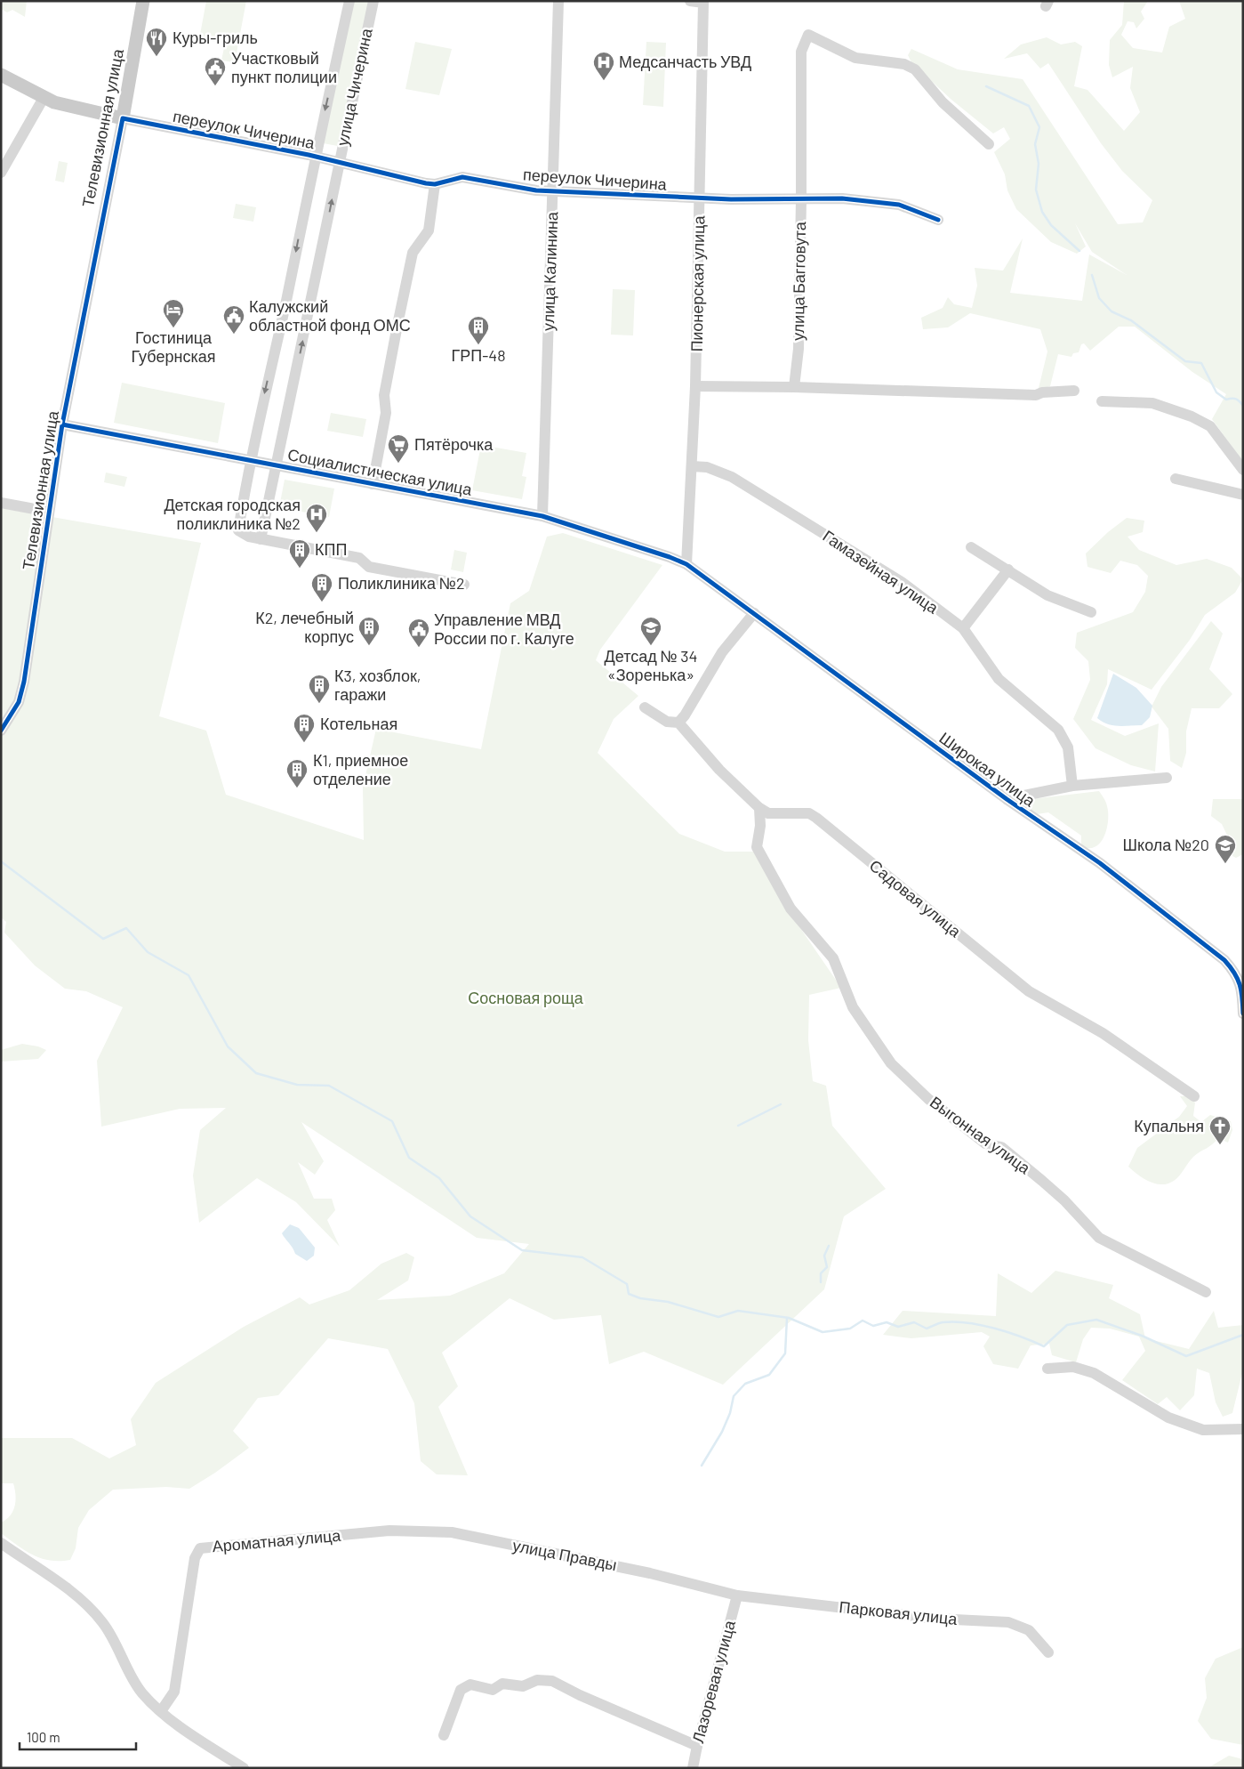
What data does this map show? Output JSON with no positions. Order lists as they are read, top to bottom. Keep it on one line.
{"streets":{"main road":["Телевизионная улица"],"street":["улица Чичерина","переулок Чичерина","улица Калинина","улица Багговута","Пионерская улица","Социалистическая улица","Гамазейная улица","Широкая улица","Садовая улица","Выгонная улица","Ароматная улица","улица Правды","Парковая улица","Лазоревая улица"]},"crossings":[["улица Чичерина","переулок Чичерина"],["улица Чичерина","Социалистическая улица"],["Телевизионная улица","переулок Чичерина"],["Телевизионная улица","Социалистическая улица"],["переулок Чичерина","улица Калинина"],["переулок Чичерина","улица Багговута"],["переулок Чичерина","Пионерская улица"],["улица Калинина","Социалистическая улица"],["Пионерская улица","Социалистическая улица"],["Пионерская улица","Гамазейная улица"],["Пионерская улица","Широкая улица"],["Социалистическая улица","Широкая улица"],["Садовая улица","Выгонная улица"],["Ароматная улица","улица Правды"],["улица Правды","Парковая улица"],["улица Правды","Лазоревая улица"],["Парковая улица","Лазоревая улица"]],"parks":["Сосновая роща"],"places":{"restaurant":["Куры-гриль"],"hospital":["Медсанчасть УВД","Детская городская поликлиника №2"],"public building":["Участковый пункт полиции","Калужский областной фонд ОМС","Управление МВД России по г. Калуге"],"hotel":["Гостиница Губернская"],"building":["ГРП-48","КПП","Поликлиника №2","К2, лечебный корпус","К3, хозблок, гаражи","Котельная","К1, приемное отделение"],"supermarket":["Пятёрочка"],"school or university":["Детсад № 34 «Зоренька»","Школа №20"],"church":["Купальня"]},"scale_bar":"100 m"}
